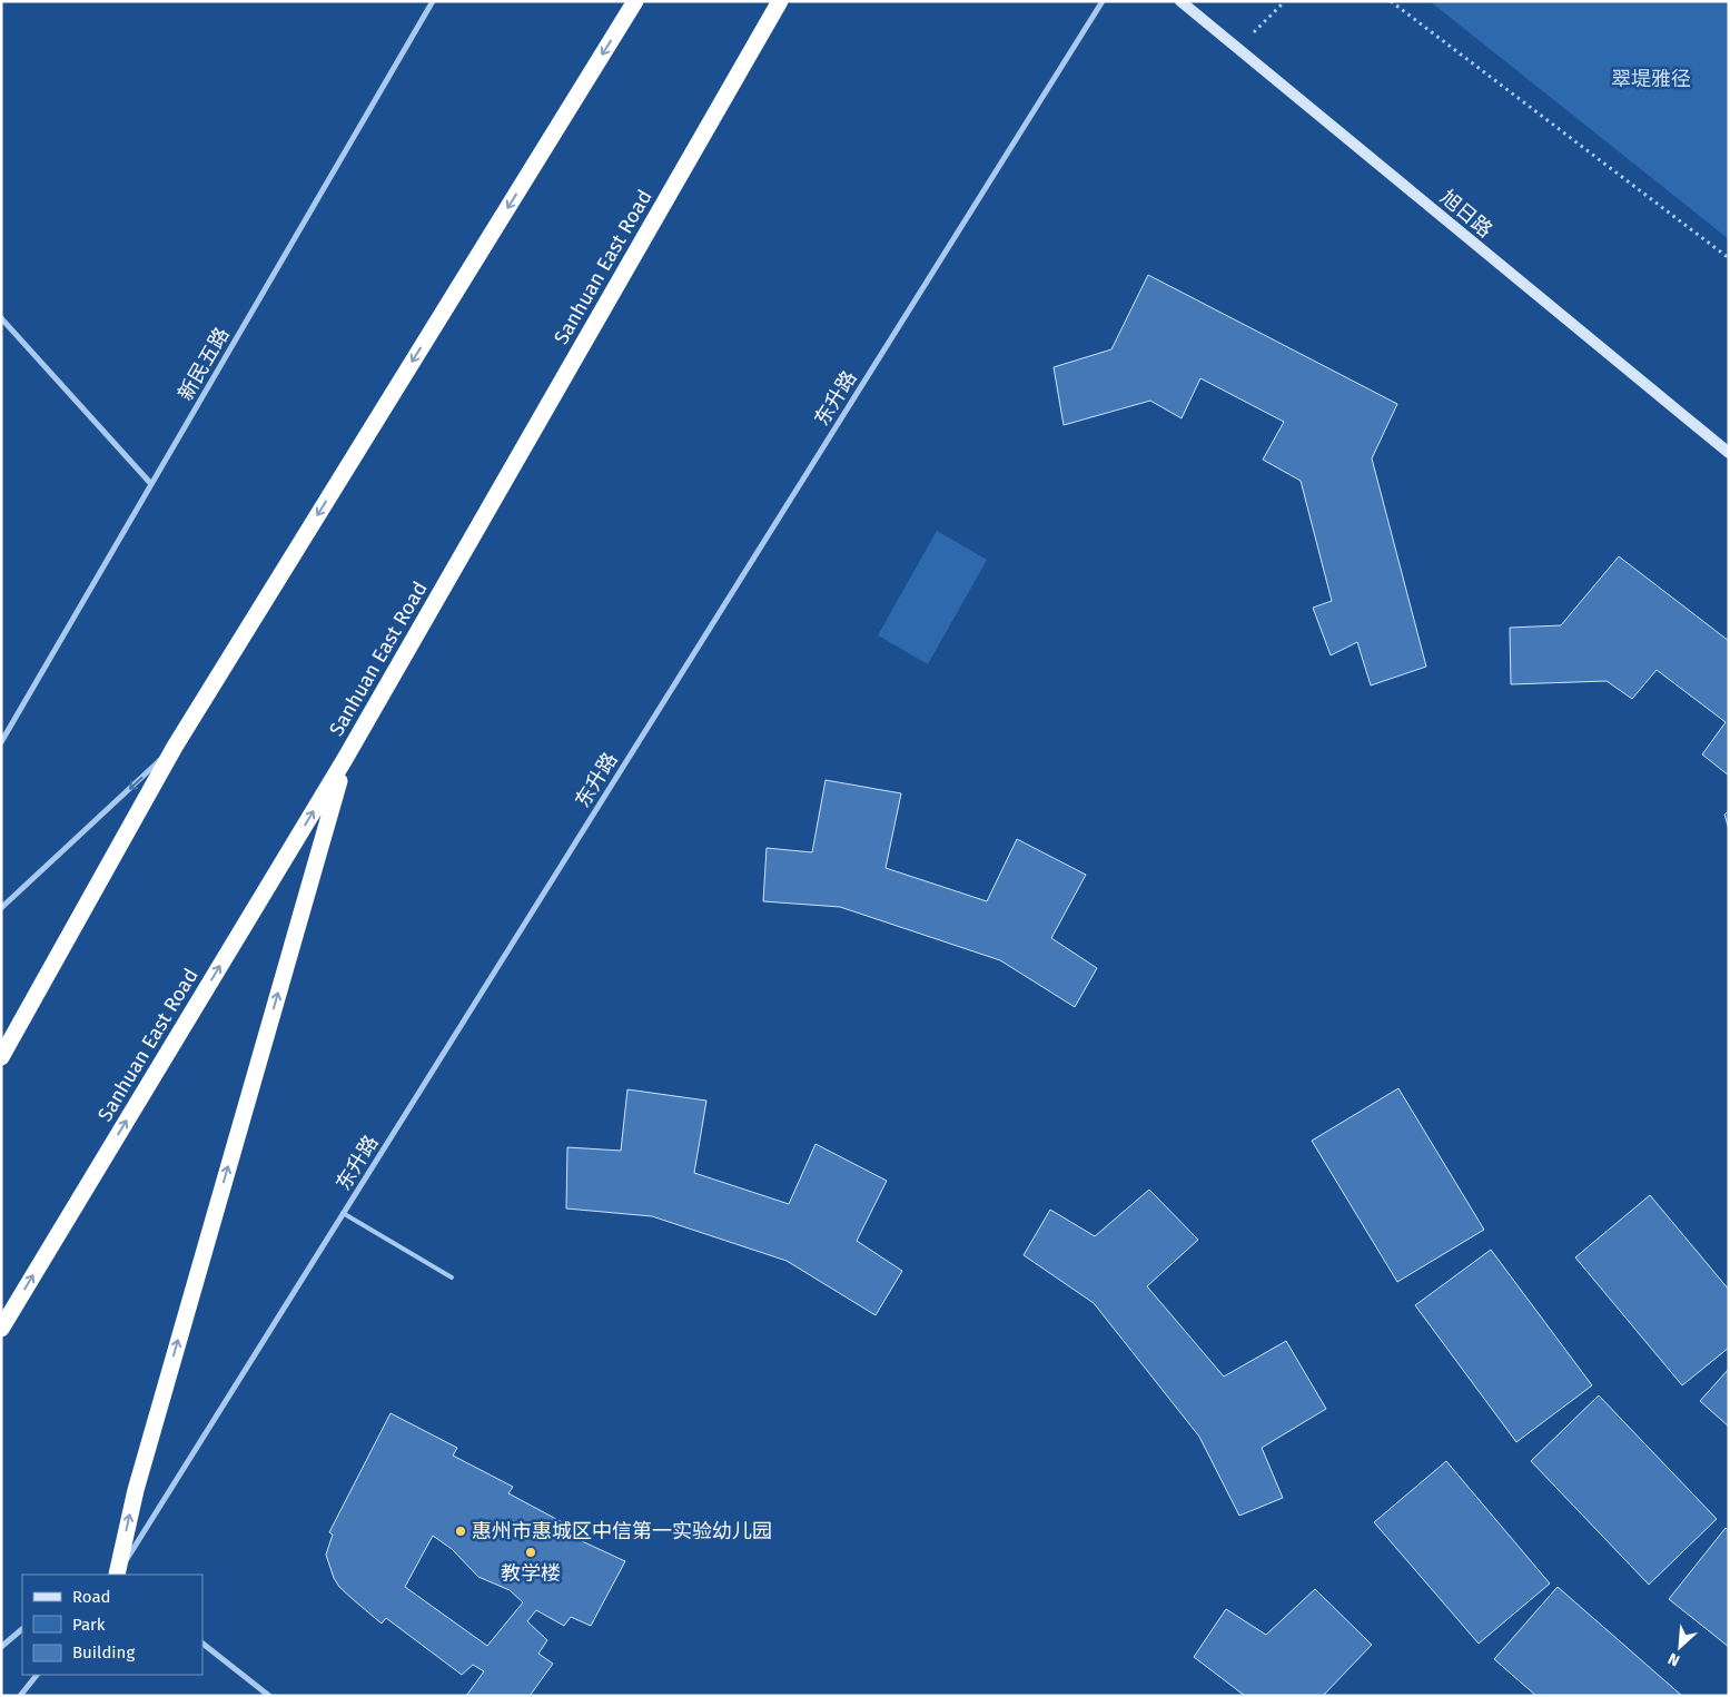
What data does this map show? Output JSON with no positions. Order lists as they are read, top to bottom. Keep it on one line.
{"streets":{"highway":["Sanhuan East Road"],"main road":["旭日路"],"street":["新民五路","东升路"]},"parks":["翠堤雅径"],"places":["惠州市惠城区中信第一实验幼儿园","教学楼"],"legend":["Road","Park","Building"],"north":"bottom left"}
